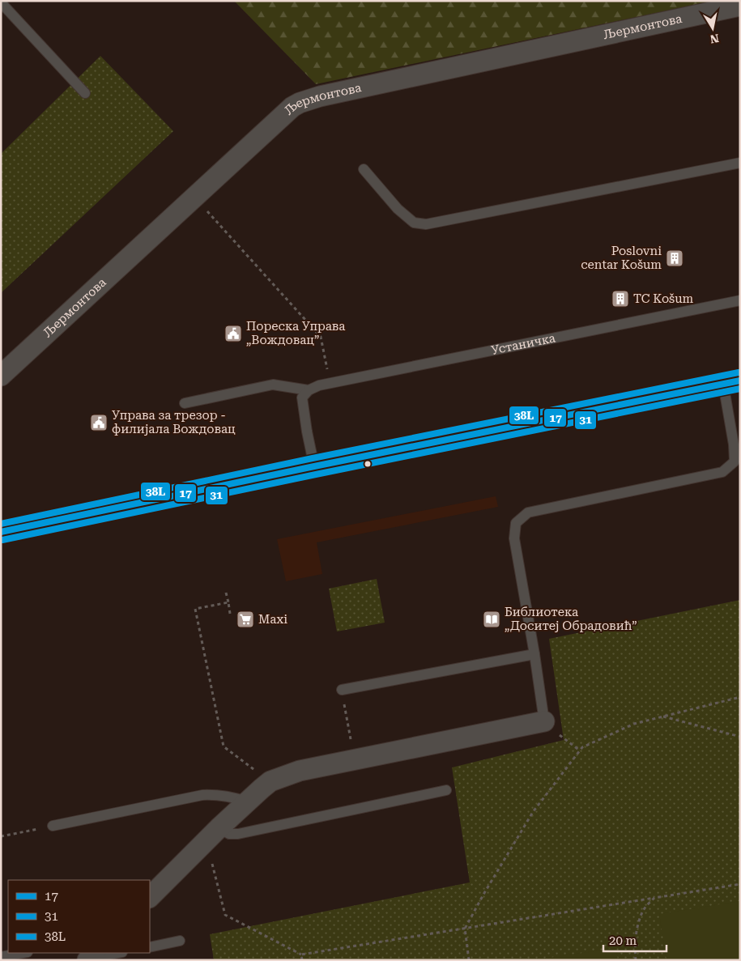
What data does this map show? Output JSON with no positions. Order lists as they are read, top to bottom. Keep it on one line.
{"streets":{"street":["Љермонтова"],"lane":["Устаничка"]},"places":{"building":["Poslovni centar Košum","TC Košum"],"public building":["Пореска Управа „Вождовац”","Управа за трезор - филијала Вождовац"],"supermarket":["Maxi"],"library":["Библиотека „Доситеј Обрадовић”"]},"lines":["transit line 38L","transit line 17","transit line 31"],"legend":["17","31","38L"],"scale_bar":"20 m","north":"bottom"}
